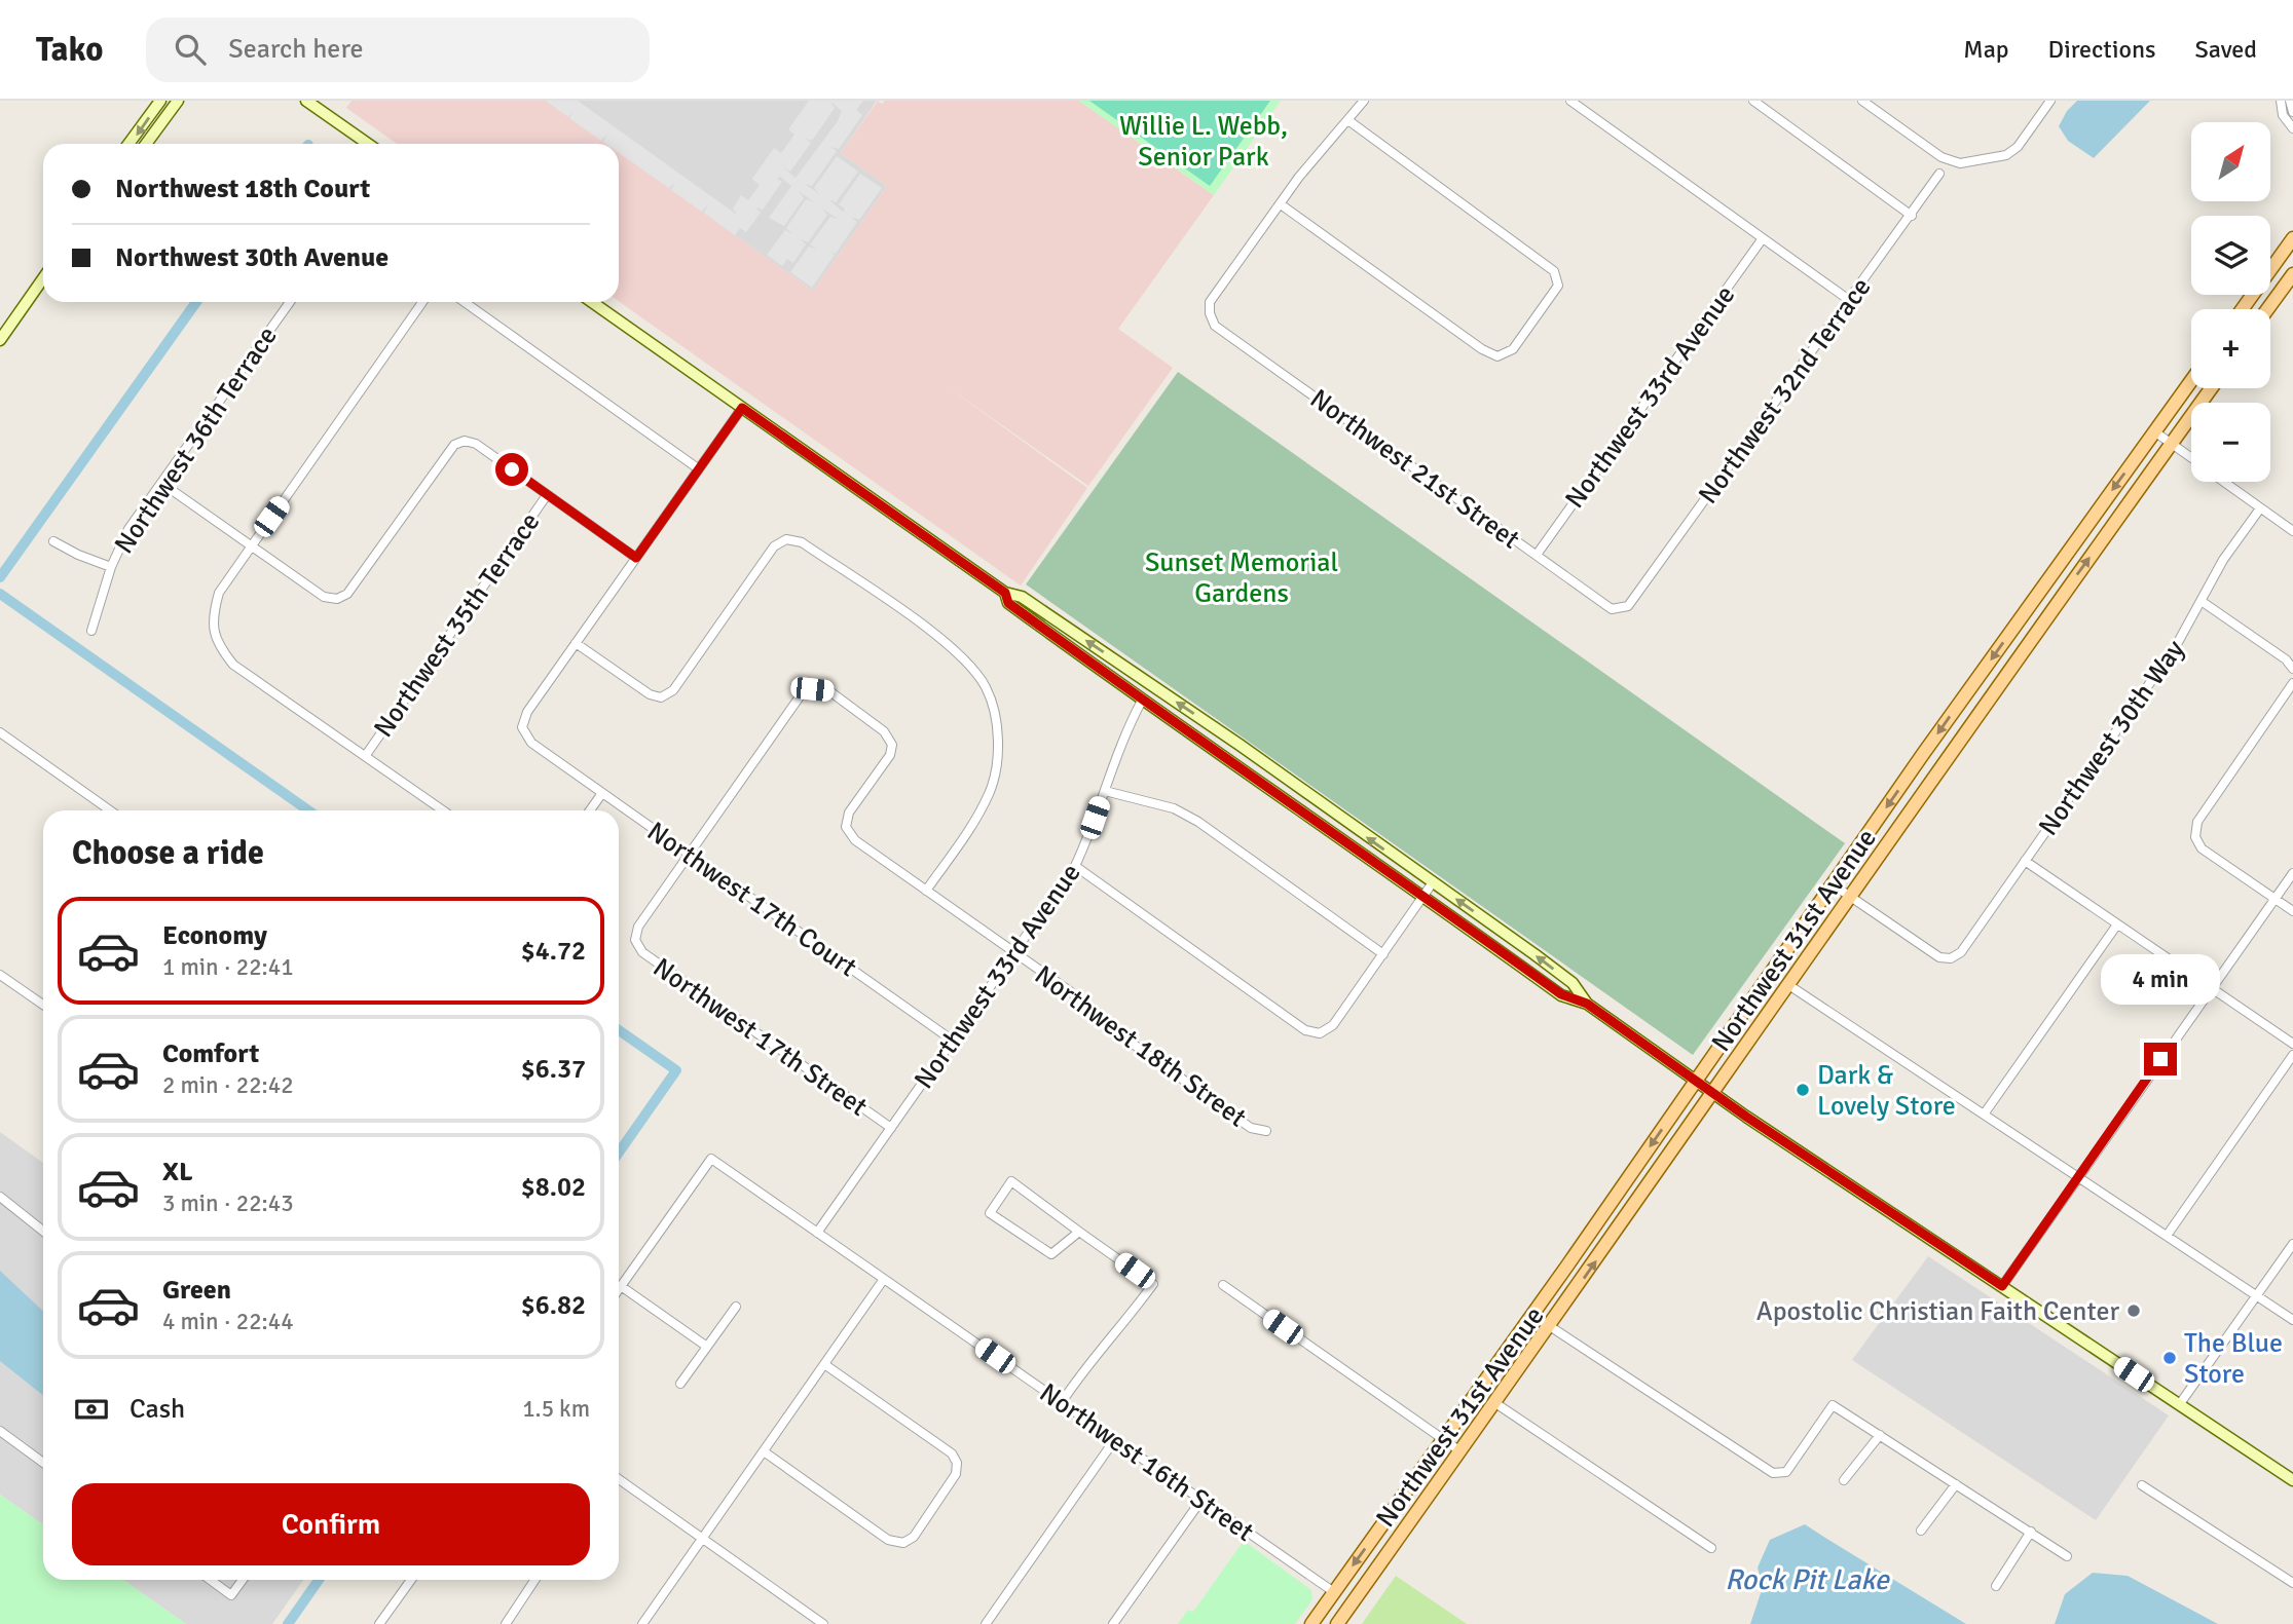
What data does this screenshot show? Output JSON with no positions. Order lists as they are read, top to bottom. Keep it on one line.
{"streets":{"main road":["Northwest 31st Avenue"],"street":["Northwest 32nd Terrace","Northwest 33rd Avenue","Northwest 36th Terrace","Northwest 21st Street","Northwest 35th Terrace","Northwest 30th Way","Northwest 17th Court","Northwest 17th Street","Northwest 18th Street","Northwest 16th Street"]},"crossings":[["Northwest 32nd Terrace","Northwest 21st Street"],["Northwest 33rd Avenue","Northwest 21st Street"],["Northwest 33rd Avenue","Northwest 17th Court"],["Northwest 33rd Avenue","Northwest 17th Street"],["Northwest 33rd Avenue","Northwest 18th Street"],["Northwest 33rd Avenue","Northwest 16th Street"],["Northwest 30th Way","Northwest 31st Avenue"],["Northwest 17th Court","Northwest 17th Street"],["Northwest 17th Court","Northwest 18th Street"],["Northwest 31st Avenue","Northwest 16th Street"],["Northwest 17th Street","Northwest 18th Street"]],"water":["Rock Pit Lake"],"parks":["Willie L. Webb, Senior Park","Sunset Memorial Gardens"],"places":["Dark & Lovely Store","Apostolic Christian Faith Center","The Blue Store"],"north":"top right","page":{"header":"Tako","search":"Search here","nav":["Map","Directions","Saved"],"map_buttons":["+","−"],"banner":["Northwest 18th Court","Northwest 30th Avenue"],"heading":"Choose a ride","list":[{"name":"Economy","note":"1 min · 22:41","value":"$4.72"},{"name":"Comfort","note":"2 min · 22:42","value":"$6.37"},{"name":"XL","note":"3 min · 22:43","value":"$8.02"},{"name":"Green","note":"4 min · 22:44","value":"$6.82"}],"bubble":"4 min","pay":["Cash","1.5 km"],"buttons":"Confirm"}}
